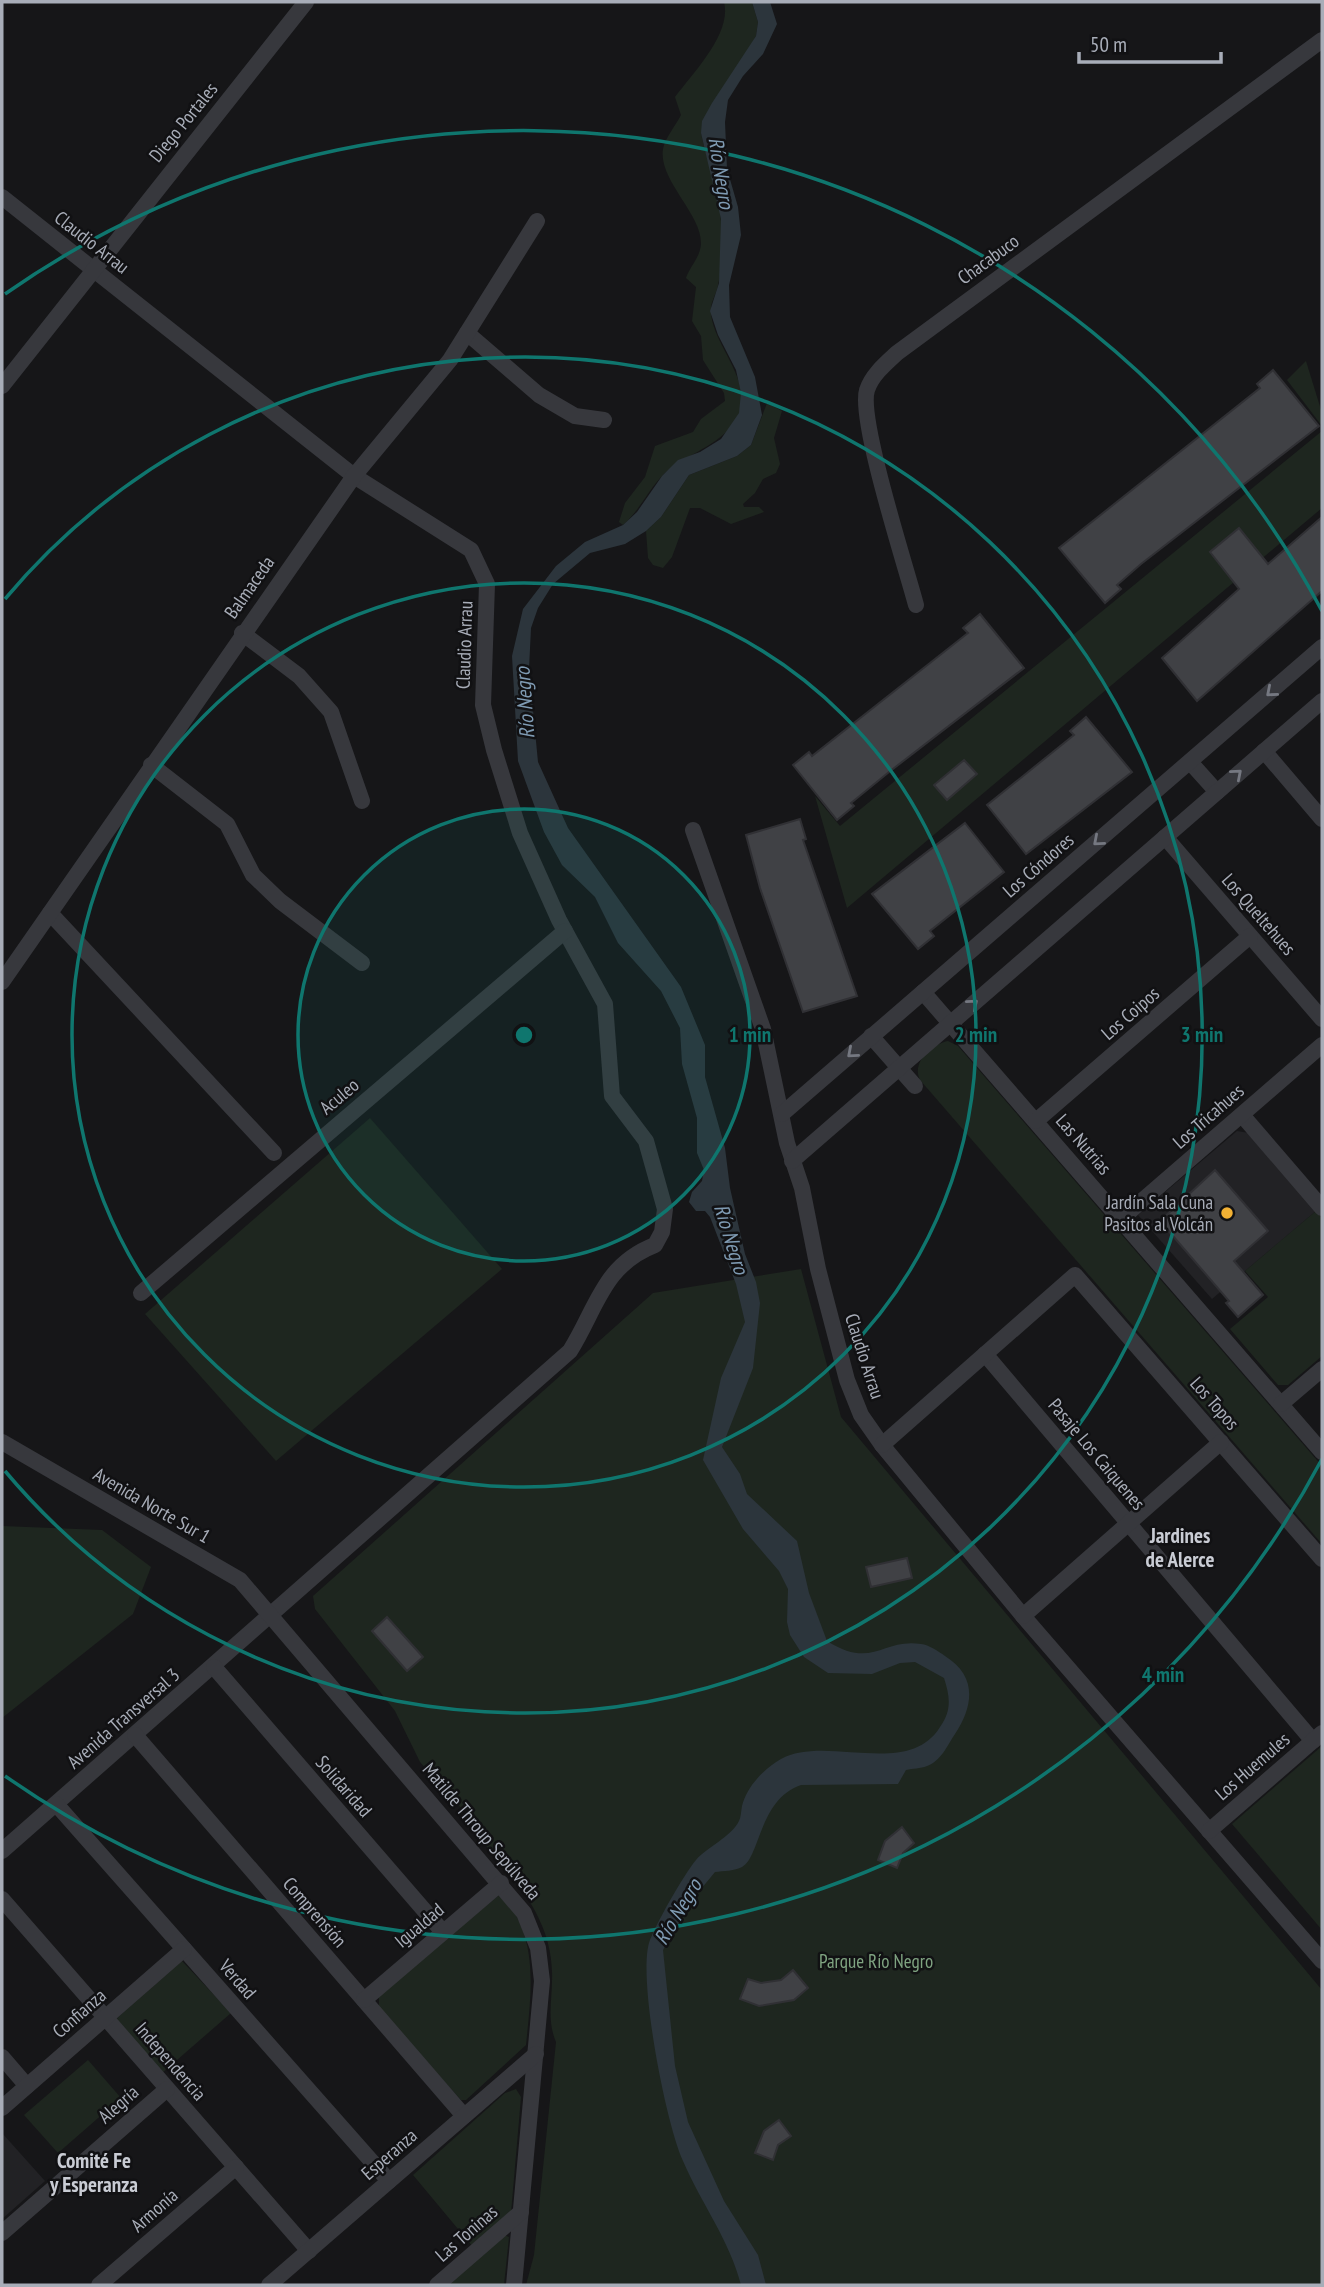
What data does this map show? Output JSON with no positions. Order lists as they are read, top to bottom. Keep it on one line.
{"streets":{"street":["Diego Portales","Claudio Arrau","Chacabuco","Balmaceda","Los Cóndores","Los Queltehues","Los Coipos","Aculeo","Los Tricahues","Las Nutrias","Los Topos","Pasaje Los Caiquenes","Avenida Norte Sur 1","Avenida Transversal 3","Los Huemules","Solidaridad","Matilde Throup Sepúlveda","Comprensión","Igualdad","Verdad","Confianza","Independencia","Alegría","Esperanza","Armonía","Las Toninas"]},"crossings":[["Diego Portales","Claudio Arrau"],["Claudio Arrau","Balmaceda"],["Claudio Arrau","Los Cóndores"],["Claudio Arrau","Aculeo"],["Claudio Arrau","Avenida Transversal 3"],["Claudio Arrau","Los Huemules"],["Los Cóndores","Las Nutrias"],["Los Queltehues","Los Coipos"],["Los Coipos","Las Nutrias"],["Los Tricahues","Las Nutrias"],["Los Topos","Pasaje Los Caiquenes"],["Pasaje Los Caiquenes","Los Huemules"],["Avenida Norte Sur 1","Avenida Transversal 3"],["Avenida Norte Sur 1","Matilde Throup Sepúlveda"],["Avenida Transversal 3","Solidaridad"],["Avenida Transversal 3","Matilde Throup Sepúlveda"],["Avenida Transversal 3","Comprensión"],["Avenida Transversal 3","Verdad"],["Solidaridad","Igualdad"],["Matilde Throup Sepúlveda","Igualdad"],["Matilde Throup Sepúlveda","Esperanza"],["Matilde Throup Sepúlveda","Las Toninas"],["Comprensión","Igualdad"],["Comprensión","Esperanza"],["Verdad","Confianza"],["Verdad","Esperanza"],["Confianza","Independencia"],["Independencia","Alegría"],["Independencia","Esperanza"],["Independencia","Armonía"]],"districts":["Jardines de Alerce","Comité Fe y Esperanza"],"water":["Río Negro"],"parks":["Parque Río Negro"],"places":["Jardín Sala Cuna Pasitos al Volcán"],"scale_bar":"50 m","rings":["1 min","2 min","3 min","4 min"]}
